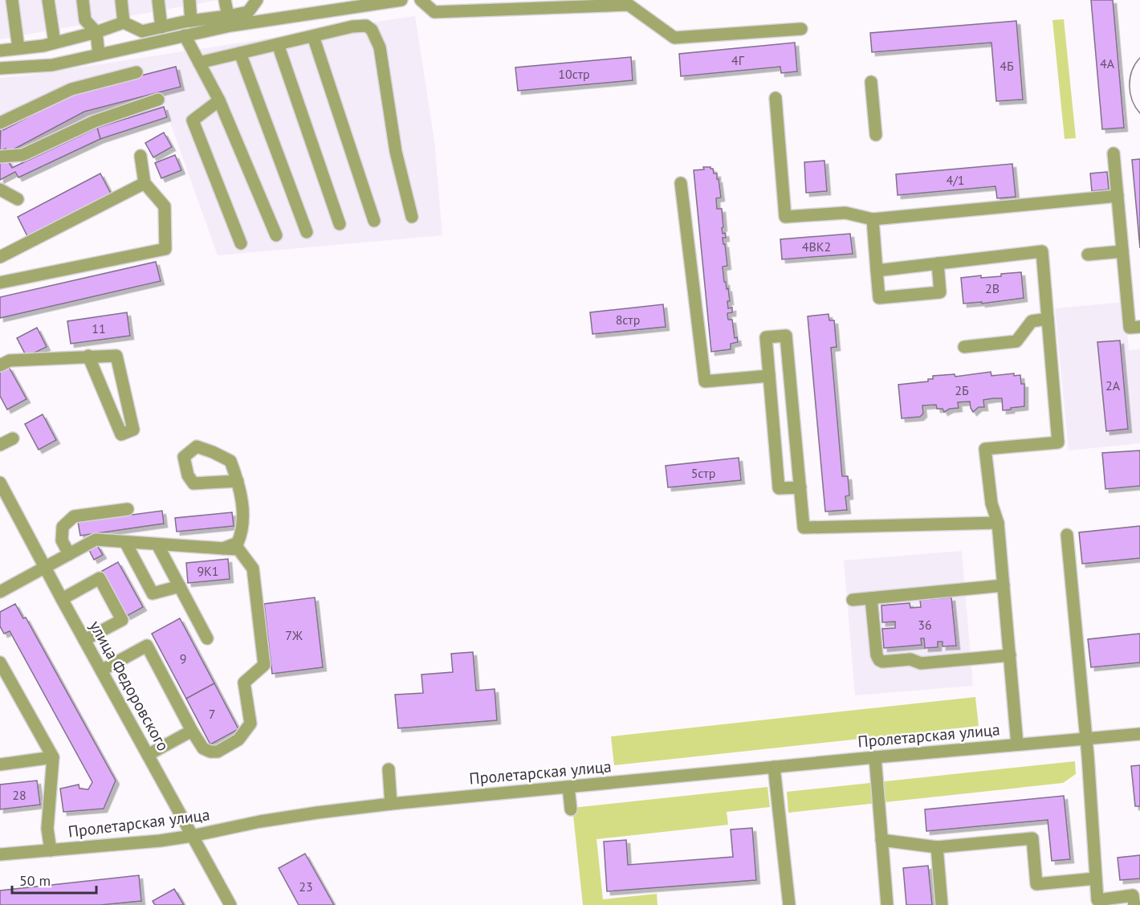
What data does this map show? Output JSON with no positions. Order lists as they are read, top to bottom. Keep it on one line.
{"streets":{"street":["улица Федоровского","Пролетарская улица"]},"crossings":[["улица Федоровского","Пролетарская улица"]],"house_numbers":["4Г","4А","4Б","10стр","4/1","4ВК2","2В","8стр","11","2А","2Б","5стр","9К1","36","7Ж","9","7","28","23"],"scale_bar":"50 m"}
